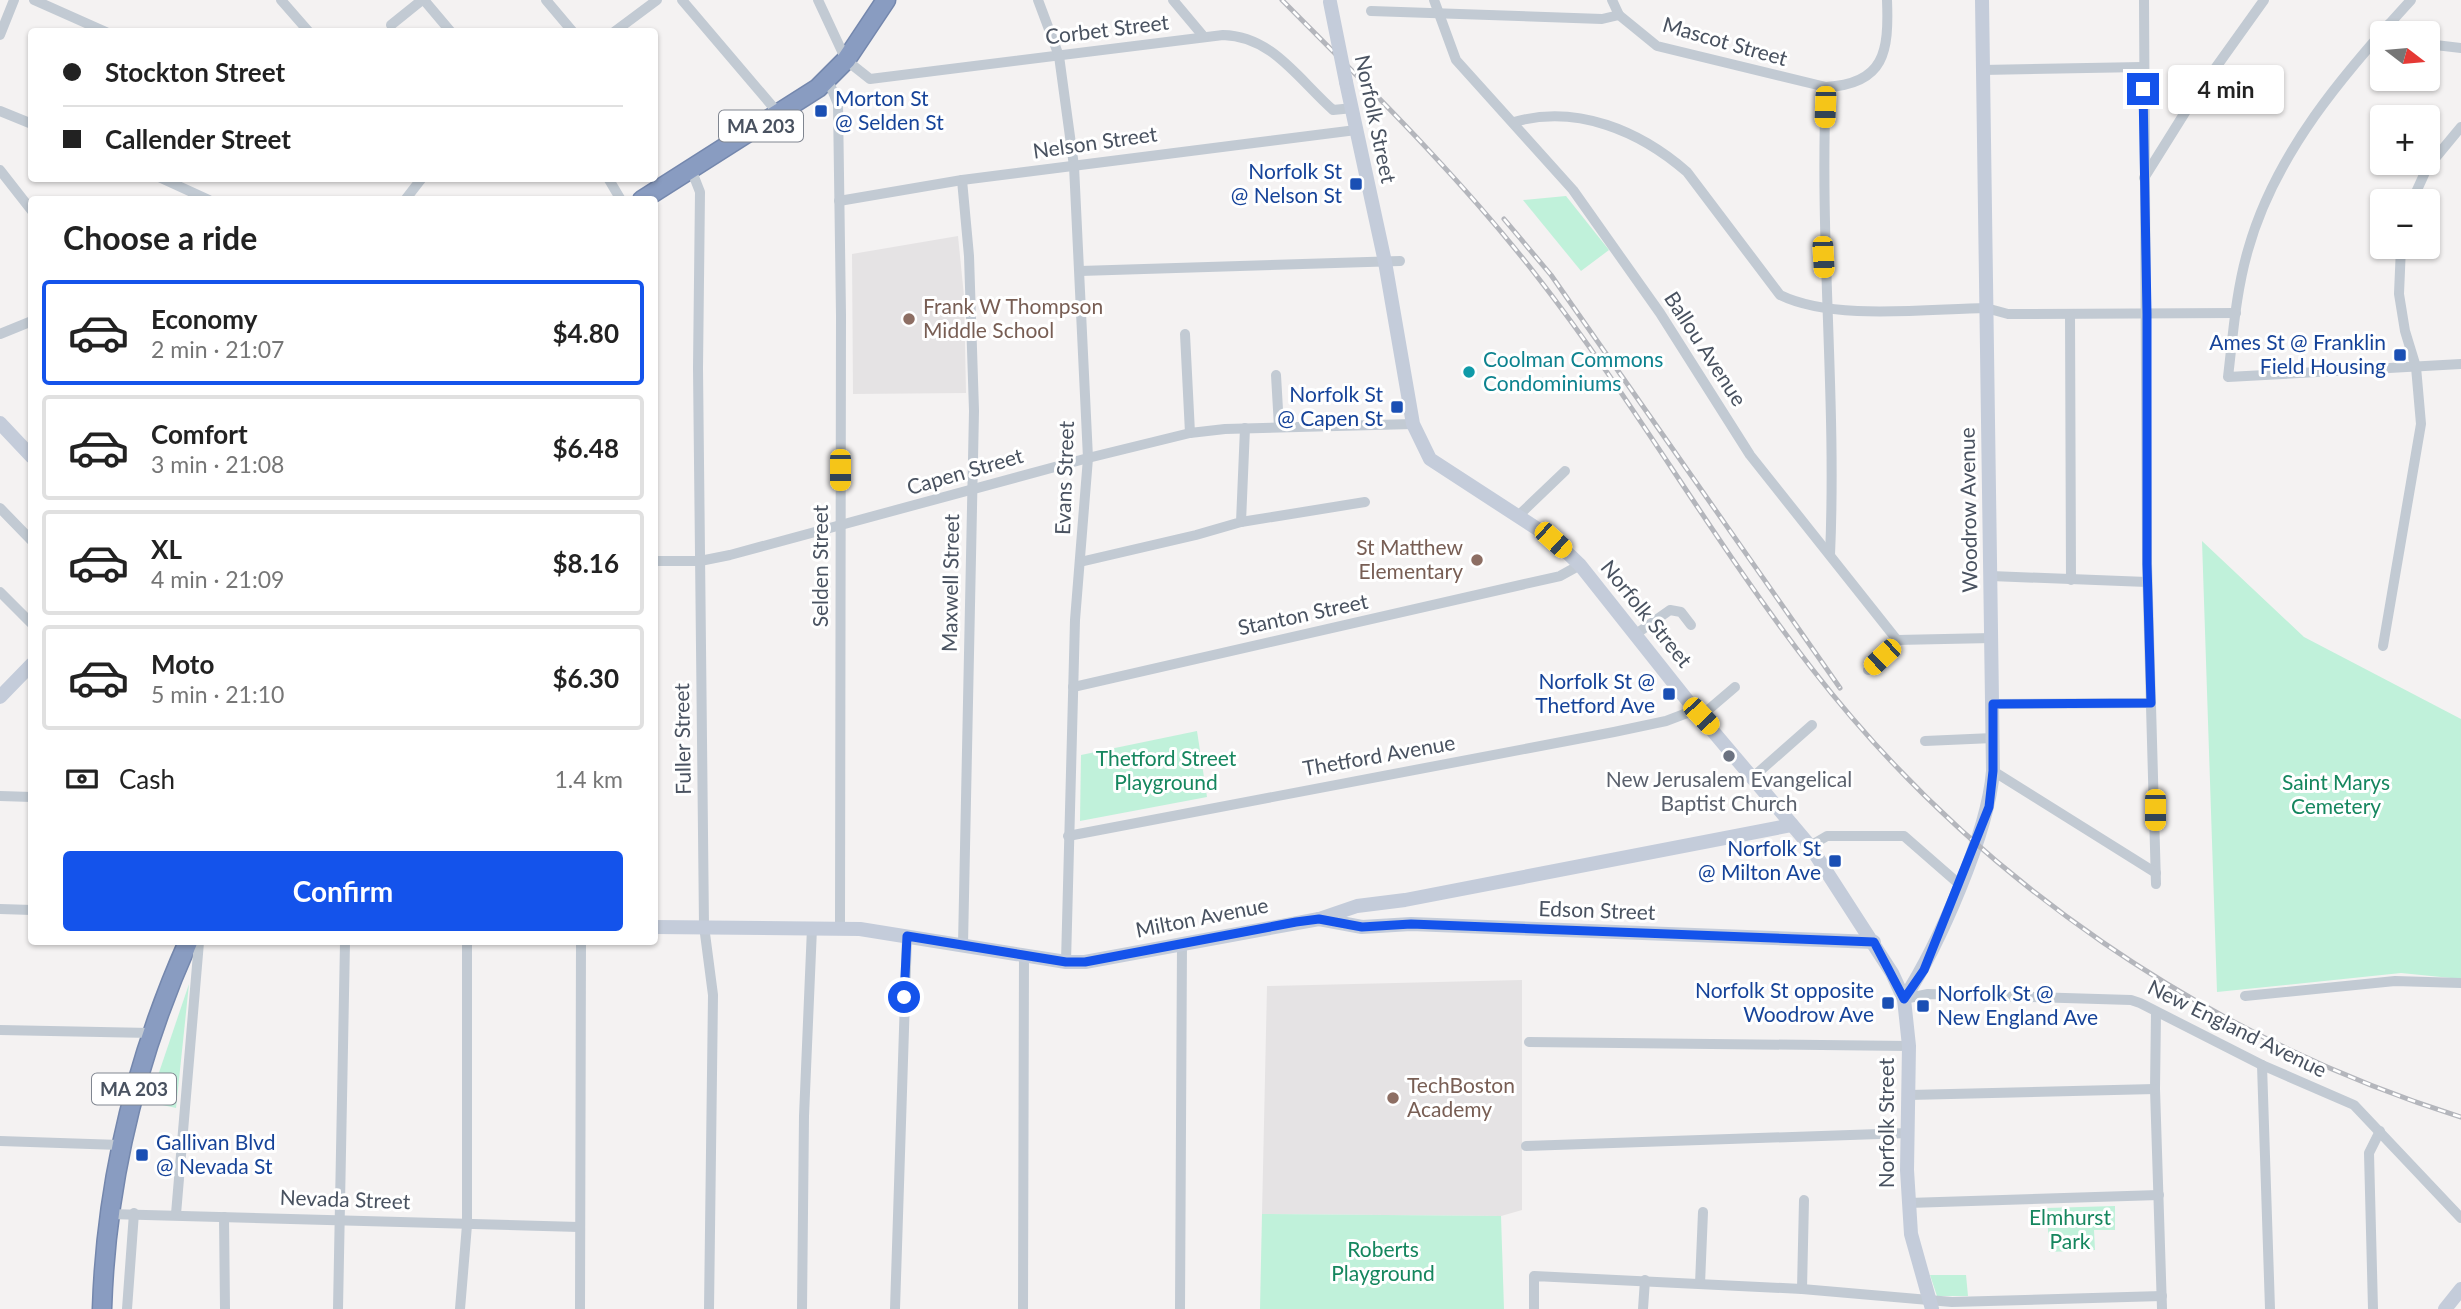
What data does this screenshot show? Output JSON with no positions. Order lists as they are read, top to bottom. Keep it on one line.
{"streets":{"highway":["MA 203"],"street":["Corbet Street","Mascot Street","Norfolk Street","Nelson Street","Ballou Avenue","Capen Street","Evans Street","Woodrow Avenue","Selden Street","Maxwell Street","Stanton Street","Fuller Street","Thetford Avenue","Edson Street","Milton Avenue","New England Avenue","Nevada Street"]},"crossings":[["Corbet Street","MA 203"],["Corbet Street","Evans Street"],["Norfolk Street","Nelson Street"],["Norfolk Street","Capen Street"],["Norfolk Street","Woodrow Avenue"],["Norfolk Street","Stanton Street"],["Norfolk Street","Thetford Avenue"],["Norfolk Street","Edson Street"],["Norfolk Street","Milton Avenue"],["Norfolk Street","New England Avenue"],["MA 203","Selden Street"],["MA 203","Fuller Street"],["MA 203","Nevada Street"],["Nelson Street","Evans Street"],["Nelson Street","Selden Street"],["Nelson Street","Maxwell Street"],["Capen Street","Evans Street"],["Capen Street","Selden Street"],["Capen Street","Maxwell Street"],["Capen Street","Fuller Street"],["Evans Street","Stanton Street"],["Evans Street","Thetford Avenue"],["Evans Street","Milton Avenue"],["Woodrow Avenue","New England Avenue"],["Selden Street","Milton Avenue"],["Maxwell Street","Milton Avenue"],["Fuller Street","Milton Avenue"],["Edson Street","Milton Avenue"]],"parks":["Thetford Street Playground","Saint Marys Cemetery","Elmhurst Park","Roberts Playground"],"places":{"transit":["Morton St @ Selden St","Norfolk St @ Nelson St","Ames St @ Franklin Field Housing","Norfolk St @ Capen St","Norfolk St @ Thetford Ave","Norfolk St @ Milton Ave","Norfolk St opposite Woodrow Ave","Norfolk St @ New England Ave","Gallivan Blvd @ Nevada St"],"other":["Frank W Thompson Middle School","Coolman Commons Condominiums","St Matthew Elementary","New Jerusalem Evangelical Baptist Church","TechBoston Academy"]},"north":"right","page":{"map_buttons":["+","−"],"banner":["Stockton Street","Callender Street"],"bubble":"4 min","heading":"Choose a ride","list":[{"name":"Economy","note":"2 min · 21:07","value":"$4.80"},{"name":"Comfort","note":"3 min · 21:08","value":"$6.48"},{"name":"XL","note":"4 min · 21:09","value":"$8.16"},{"name":"Moto","note":"5 min · 21:10","value":"$6.30"}],"pay":["Cash","1.4 km"],"buttons":"Confirm"}}
